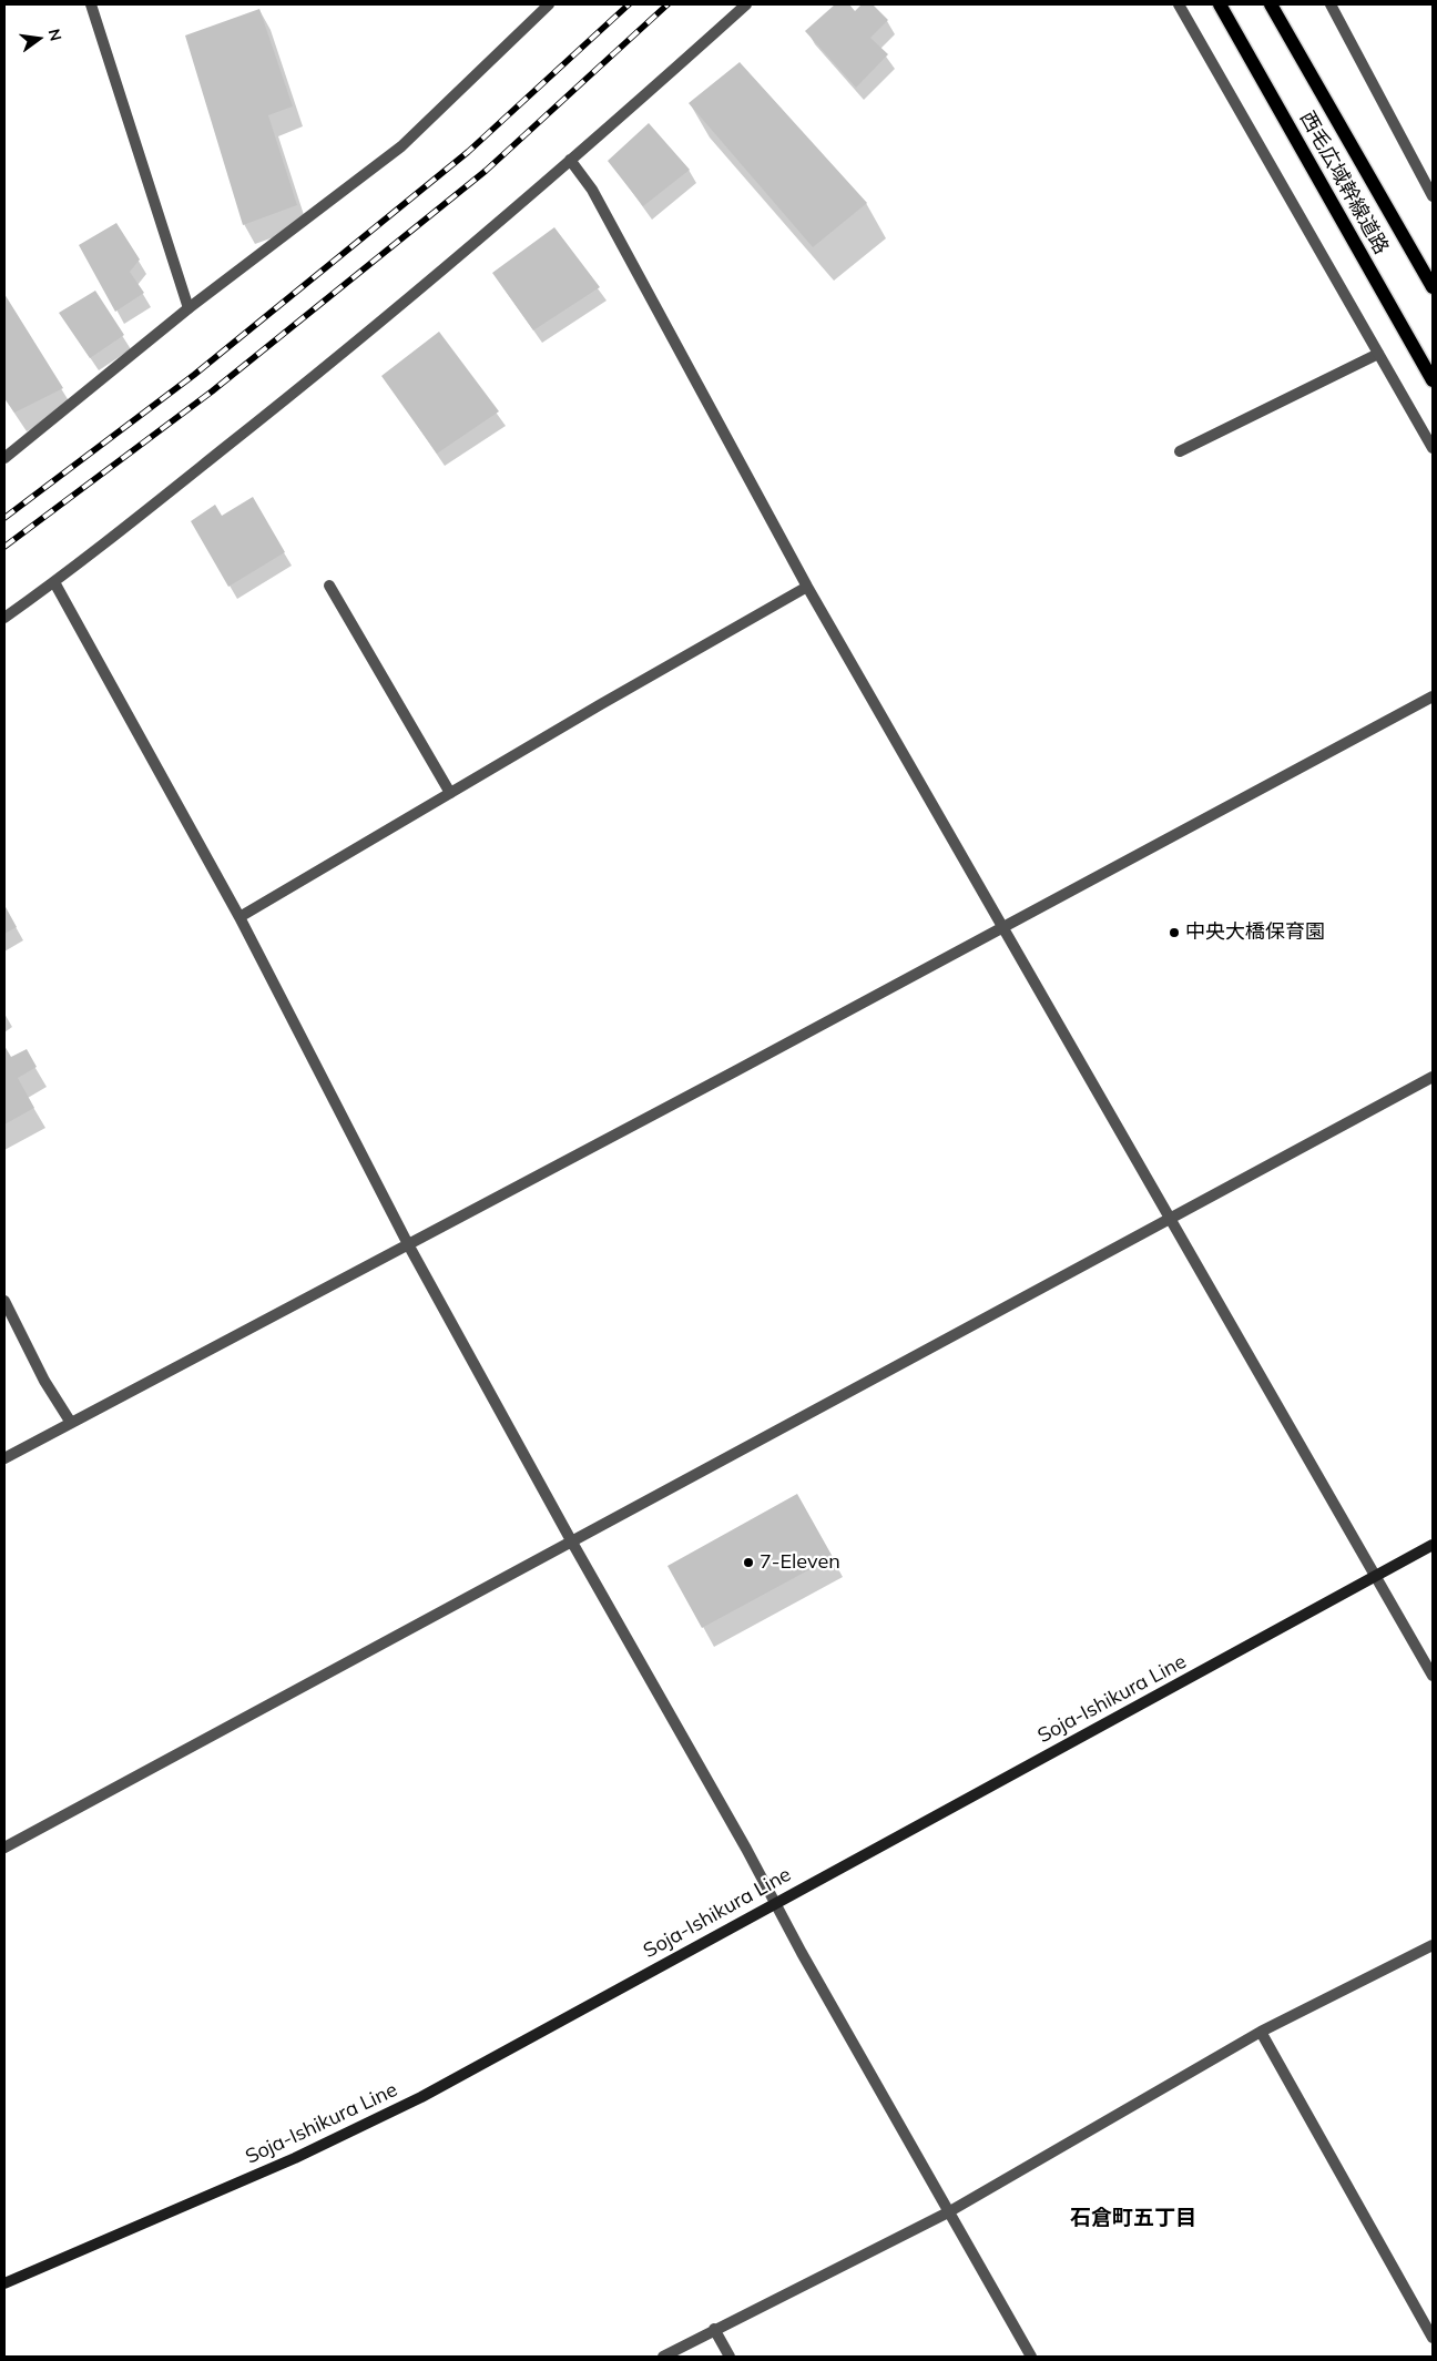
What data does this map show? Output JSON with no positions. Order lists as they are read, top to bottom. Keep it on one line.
{"streets":{"main road":["西毛広域幹線道路","Soja-Ishikura Line"]},"districts":["石倉町五丁目"],"places":["中央大橋保育園","7-Eleven"],"north":"right"}
